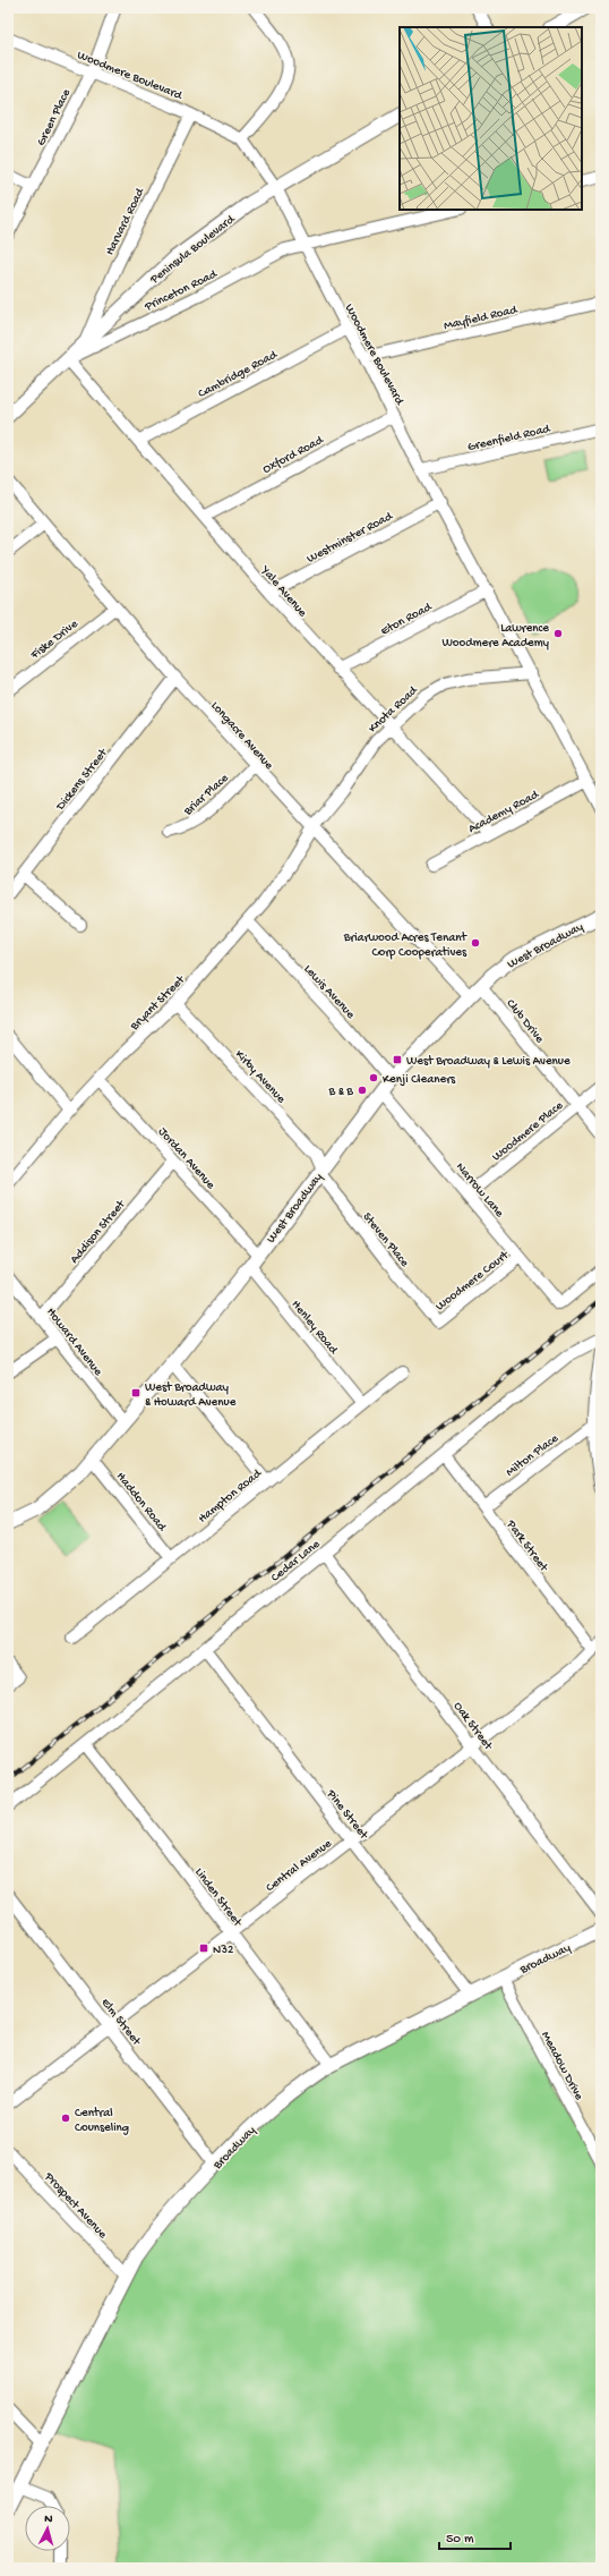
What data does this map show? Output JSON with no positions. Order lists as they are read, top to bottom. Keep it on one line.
{"streets":{"main road":["Peninsula Boulevard","West Broadway","Broadway"],"street":["Woodmere Boulevard","Green Place","Harvard Road","Princeton Road","Mayfield Road","Cambridge Road","Greenfield Road","Oxford Road","Westminster Road","Yale Avenue","Eton Road","Fiske Drive","Knota Road","Longacre Avenue","Dickens Street","Briar Place","Academy Road","Lewis Avenue","Bryant Street","Club Drive","Kirby Avenue","Woodmere Place","Jordan Avenue","Narrow Lane","Addison Street","Steven Place","Woodmere Court","Henley Road","Howard Avenue","Milton Place","Hampton Road","Haddon Road","Park Street","Cedar Lane","Oak Street","Pine Street","Central Avenue","Linden Street","Elm Street","Meadow Drive","Prospect Avenue"]},"crossings":[["Woodmere Boulevard","Green Place"],["Woodmere Boulevard","Harvard Road"],["Woodmere Boulevard","Peninsula Boulevard"],["Woodmere Boulevard","Princeton Road"],["Woodmere Boulevard","Mayfield Road"],["Woodmere Boulevard","Cambridge Road"],["Woodmere Boulevard","Greenfield Road"],["Woodmere Boulevard","Oxford Road"],["Woodmere Boulevard","Westminster Road"],["Woodmere Boulevard","Eton Road"],["Woodmere Boulevard","Knota Road"],["Woodmere Boulevard","Academy Road"],["Harvard Road","Peninsula Boulevard"],["Peninsula Boulevard","Princeton Road"],["Peninsula Boulevard","Yale Avenue"],["Princeton Road","Yale Avenue"],["Cambridge Road","Yale Avenue"],["Oxford Road","Yale Avenue"],["Westminster Road","Yale Avenue"],["Yale Avenue","Eton Road"],["Yale Avenue","Knota Road"],["Yale Avenue","Academy Road"],["Fiske Drive","Longacre Avenue"],["Knota Road","Longacre Avenue"],["Knota Road","Bryant Street"],["Longacre Avenue","Dickens Street"],["Longacre Avenue","Briar Place"],["Longacre Avenue","West Broadway"],["Longacre Avenue","Bryant Street"],["West Broadway","Lewis Avenue"],["West Broadway","Club Drive"],["West Broadway","Kirby Avenue"],["West Broadway","Jordan Avenue"],["West Broadway","Narrow Lane"],["West Broadway","Steven Place"],["West Broadway","Henley Road"],["West Broadway","Howard Avenue"],["West Broadway","Haddon Road"],["Lewis Avenue","Bryant Street"],["Bryant Street","Kirby Avenue"],["Bryant Street","Jordan Avenue"],["Club Drive","Woodmere Place"],["Kirby Avenue","Steven Place"],["Woodmere Place","Narrow Lane"],["Jordan Avenue","Addison Street"],["Narrow Lane","Woodmere Court"],["Addison Street","Howard Avenue"],["Steven Place","Woodmere Court"],["Henley Road","Hampton Road"],["Milton Place","Park Street"],["Hampton Road","Haddon Road"],["Park Street","Cedar Lane"],["Park Street","Central Avenue"],["Cedar Lane","Oak Street"],["Cedar Lane","Pine Street"],["Cedar Lane","Linden Street"],["Oak Street","Central Avenue"],["Pine Street","Central Avenue"],["Pine Street","Broadway"],["Central Avenue","Linden Street"],["Central Avenue","Elm Street"],["Linden Street","Broadway"],["Broadway","Elm Street"],["Broadway","Meadow Drive"],["Broadway","Prospect Avenue"]],"places":{"other":["Lawrence Woodmere Academy","Briarwood Acres Tenant Corp Cooperatives","Kenji Cleaners","B & B","Central Counseling"],"transit":["West Broadway & Lewis Avenue","West Broadway & Howard Avenue","N32"]},"scale_bar":"50 m","north":"top"}
